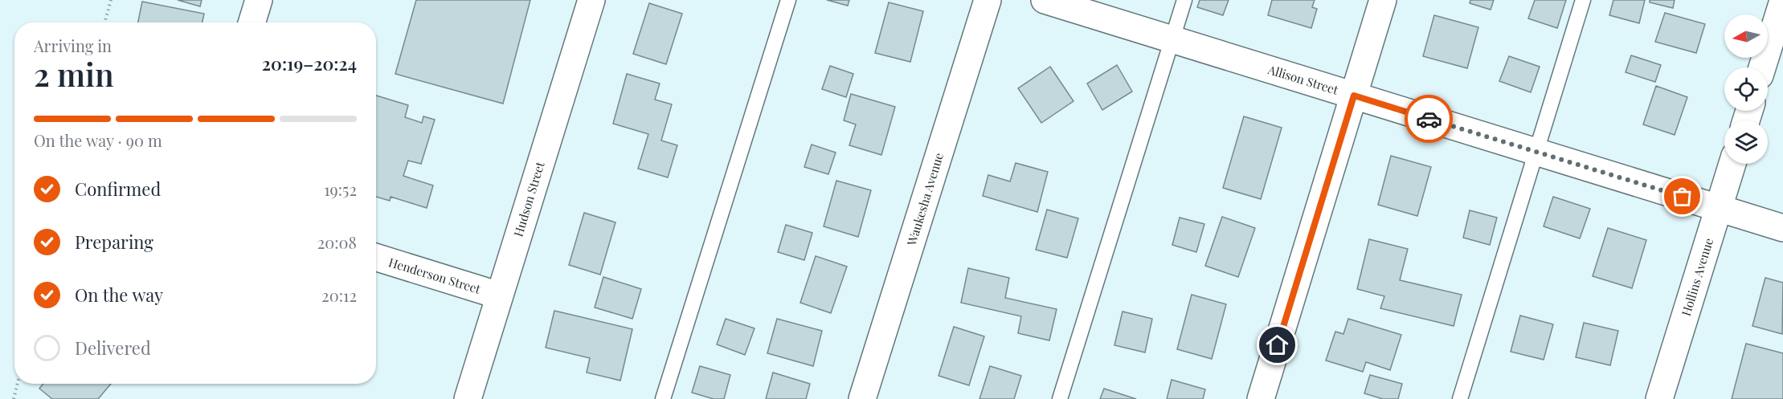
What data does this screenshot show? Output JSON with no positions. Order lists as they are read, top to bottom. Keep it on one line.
{"streets":{"street":["Allison Street","Hudson Street","Waukesha Avenue","Henderson Street","Hollins Avenue"]},"crossings":[["Allison Street","Hollins Avenue"],["Hudson Street","Henderson Street"]],"north":"left","page":{"heading":["2 min","Arriving in","20:19–20:24"],"bar":"On the way · 90 m","list":[["Confirmed","19:52"],["Preparing","20:08"],["On the way","20:12"],"Delivered"]}}
